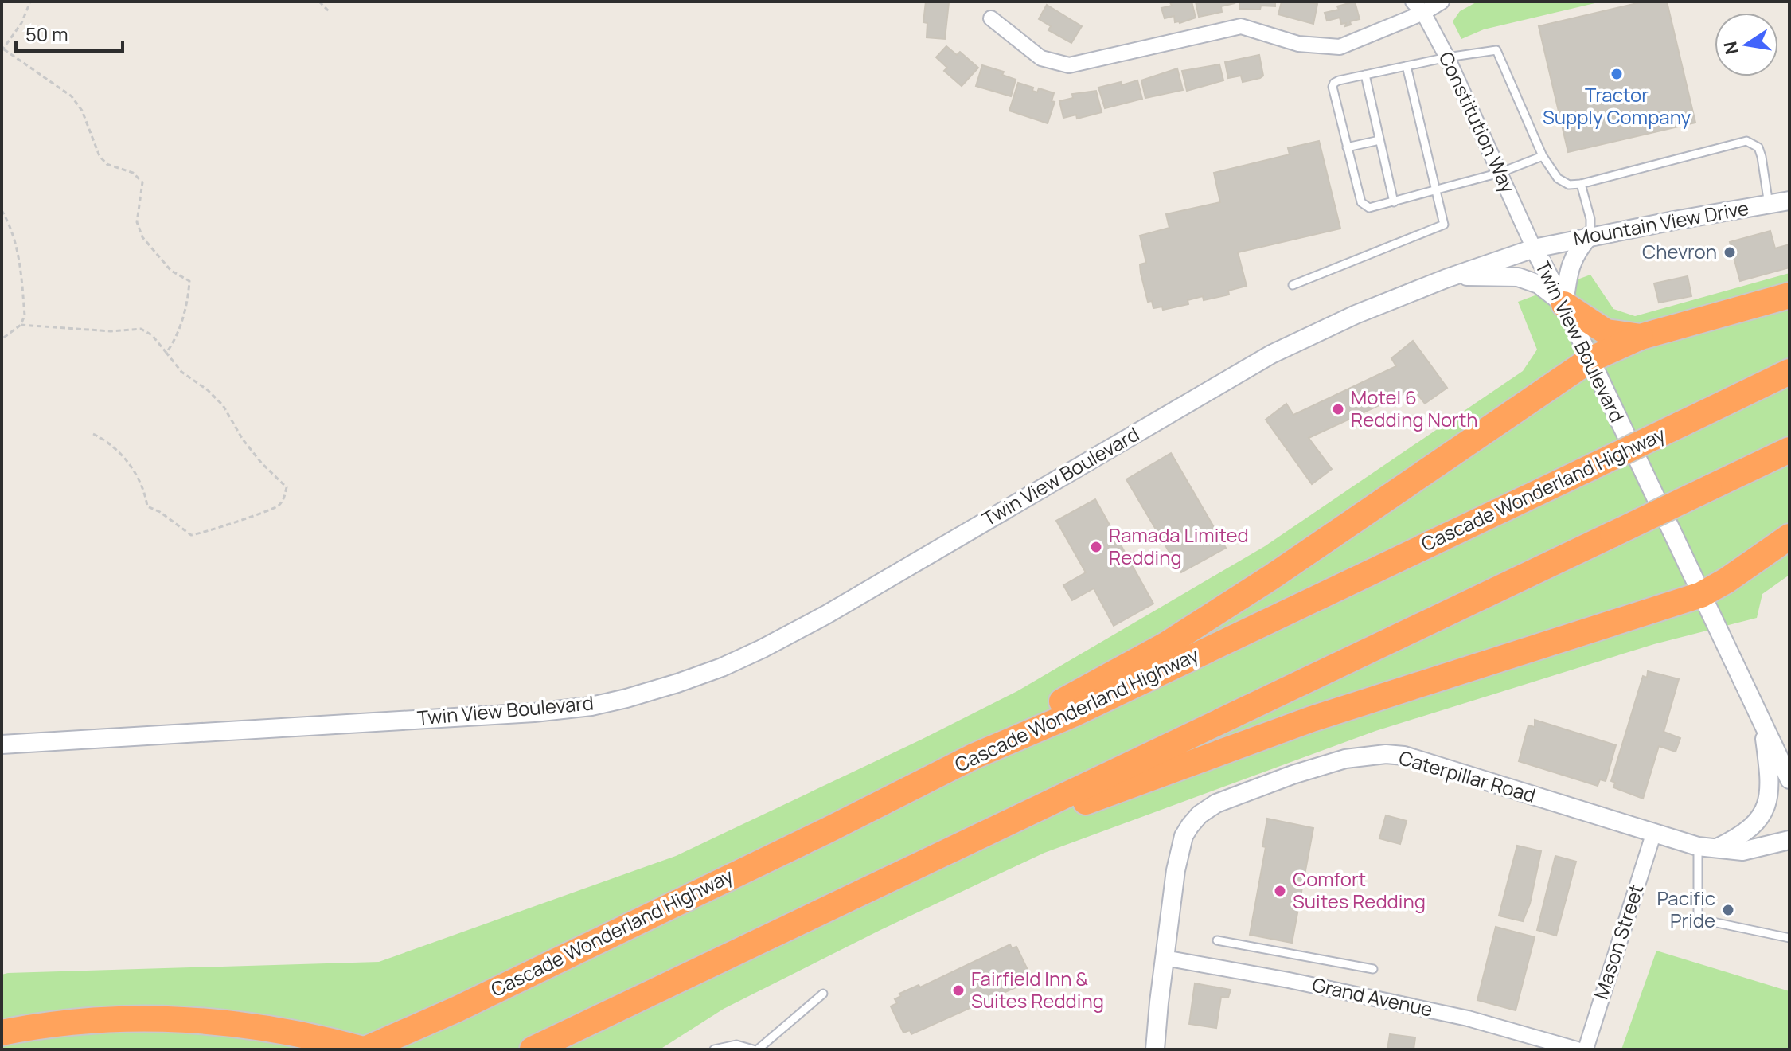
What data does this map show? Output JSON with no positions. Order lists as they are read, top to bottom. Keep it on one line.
{"streets":{"highway":["Cascade Wonderland Highway"],"street":["Constitution Way","Mountain View Drive","Twin View Boulevard","Caterpillar Road","Mason Street","Grand Avenue"]},"crossings":[["Constitution Way","Mountain View Drive"],["Constitution Way","Twin View Boulevard"],["Mountain View Drive","Twin View Boulevard"],["Caterpillar Road","Mason Street"],["Caterpillar Road","Grand Avenue"]],"places":["Tractor Supply Company","Chevron","Motel 6 Redding North","Ramada Limited Redding","Comfort Suites Redding","Pacific Pride","Fairfield Inn & Suites Redding"],"scale_bar":"50 m","north":"left"}
